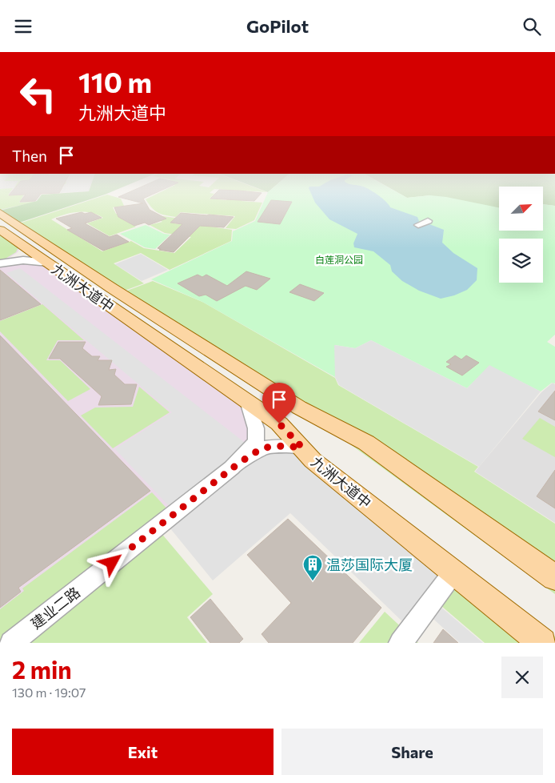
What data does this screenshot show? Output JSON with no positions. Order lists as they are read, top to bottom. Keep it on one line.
{"streets":{"main road":["九洲大道中"],"street":["建业二路"]},"crossings":[["九洲大道中","建业二路"]],"parks":["白莲洞公园"],"places":{"building":["温莎国际大厦"]},"north":"top right","page":{"header":"GoPilot","turn":["110 m","九洲大道中"],"then":"Then","heading":["2 min","130 m · 19:07"],"buttons":["Exit","Share"]}}
